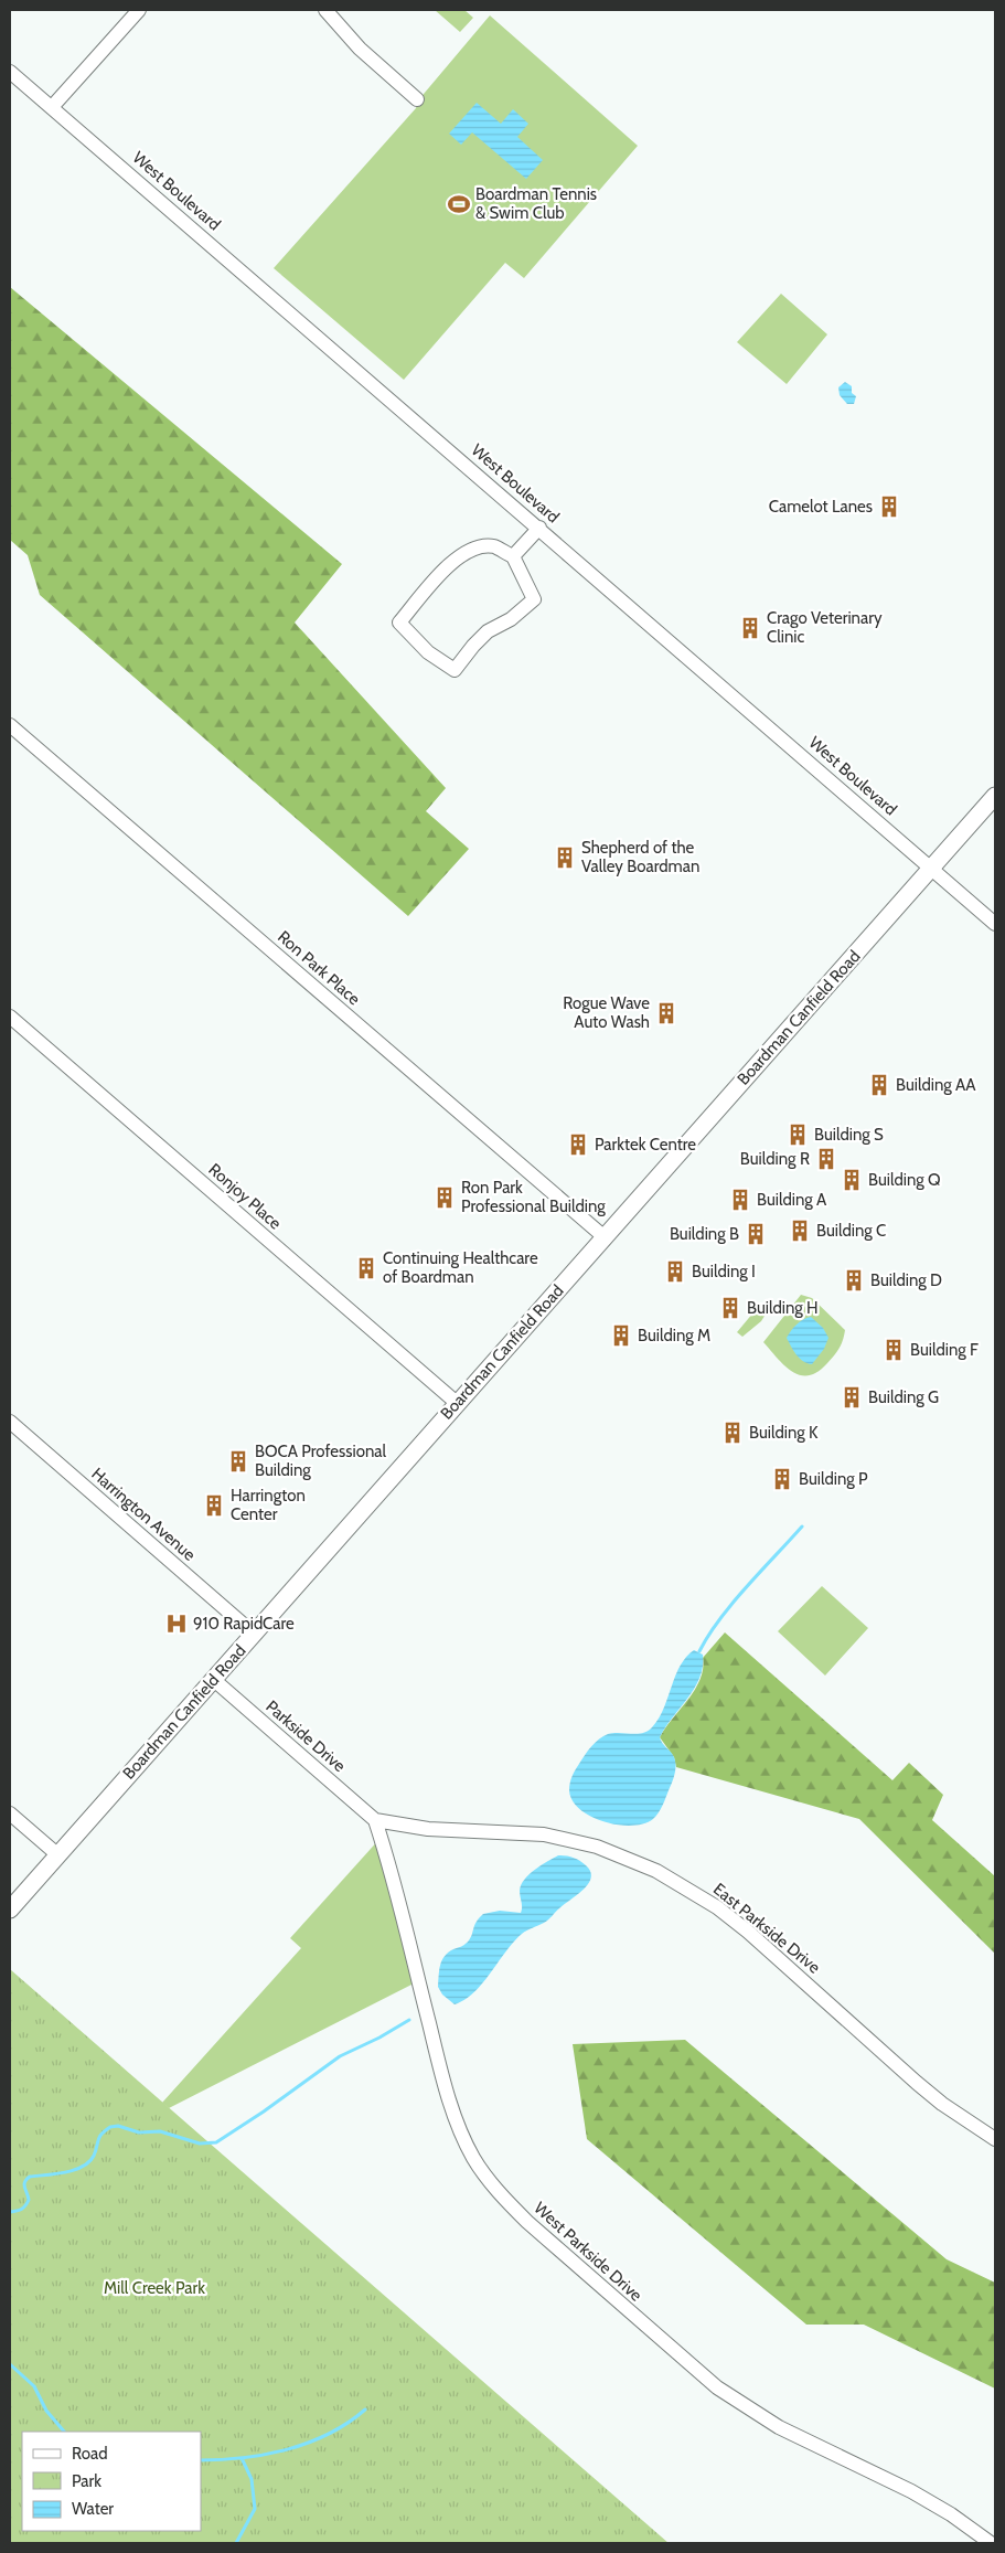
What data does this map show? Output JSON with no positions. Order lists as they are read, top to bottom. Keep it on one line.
{"streets":{"main road":["Boardman Canfield Road"],"street":["West Boulevard","Ron Park Place","Ronjoy Place","Harrington Avenue","Parkside Drive","East Parkside Drive","West Parkside Drive"]},"crossings":[["West Boulevard","Boardman Canfield Road"],["Ron Park Place","Boardman Canfield Road"],["Boardman Canfield Road","Ronjoy Place"],["Boardman Canfield Road","Harrington Avenue"],["Boardman Canfield Road","Parkside Drive"],["Parkside Drive","East Parkside Drive"],["Parkside Drive","West Parkside Drive"],["East Parkside Drive","West Parkside Drive"]],"parks":["Mill Creek Park"],"places":{"sports":["Boardman Tennis & Swim Club"],"building":["Camelot Lanes","Crago Veterinary Clinic","Shepherd of the Valley Boardman","Rogue Wave Auto Wash","Building AA","Building S","Parktek Centre","Building R","Building Q","Ron Park Professional Building","Building A","Building C","Building B","Continuing Healthcare of Boardman","Building I","Building D","Building H","Building M","Building F","Building G","Building K","BOCA Professional Building","Building P","Harrington Center"],"hospital":["910 RapidCare"]},"legend":["Road","Park","Water"]}
